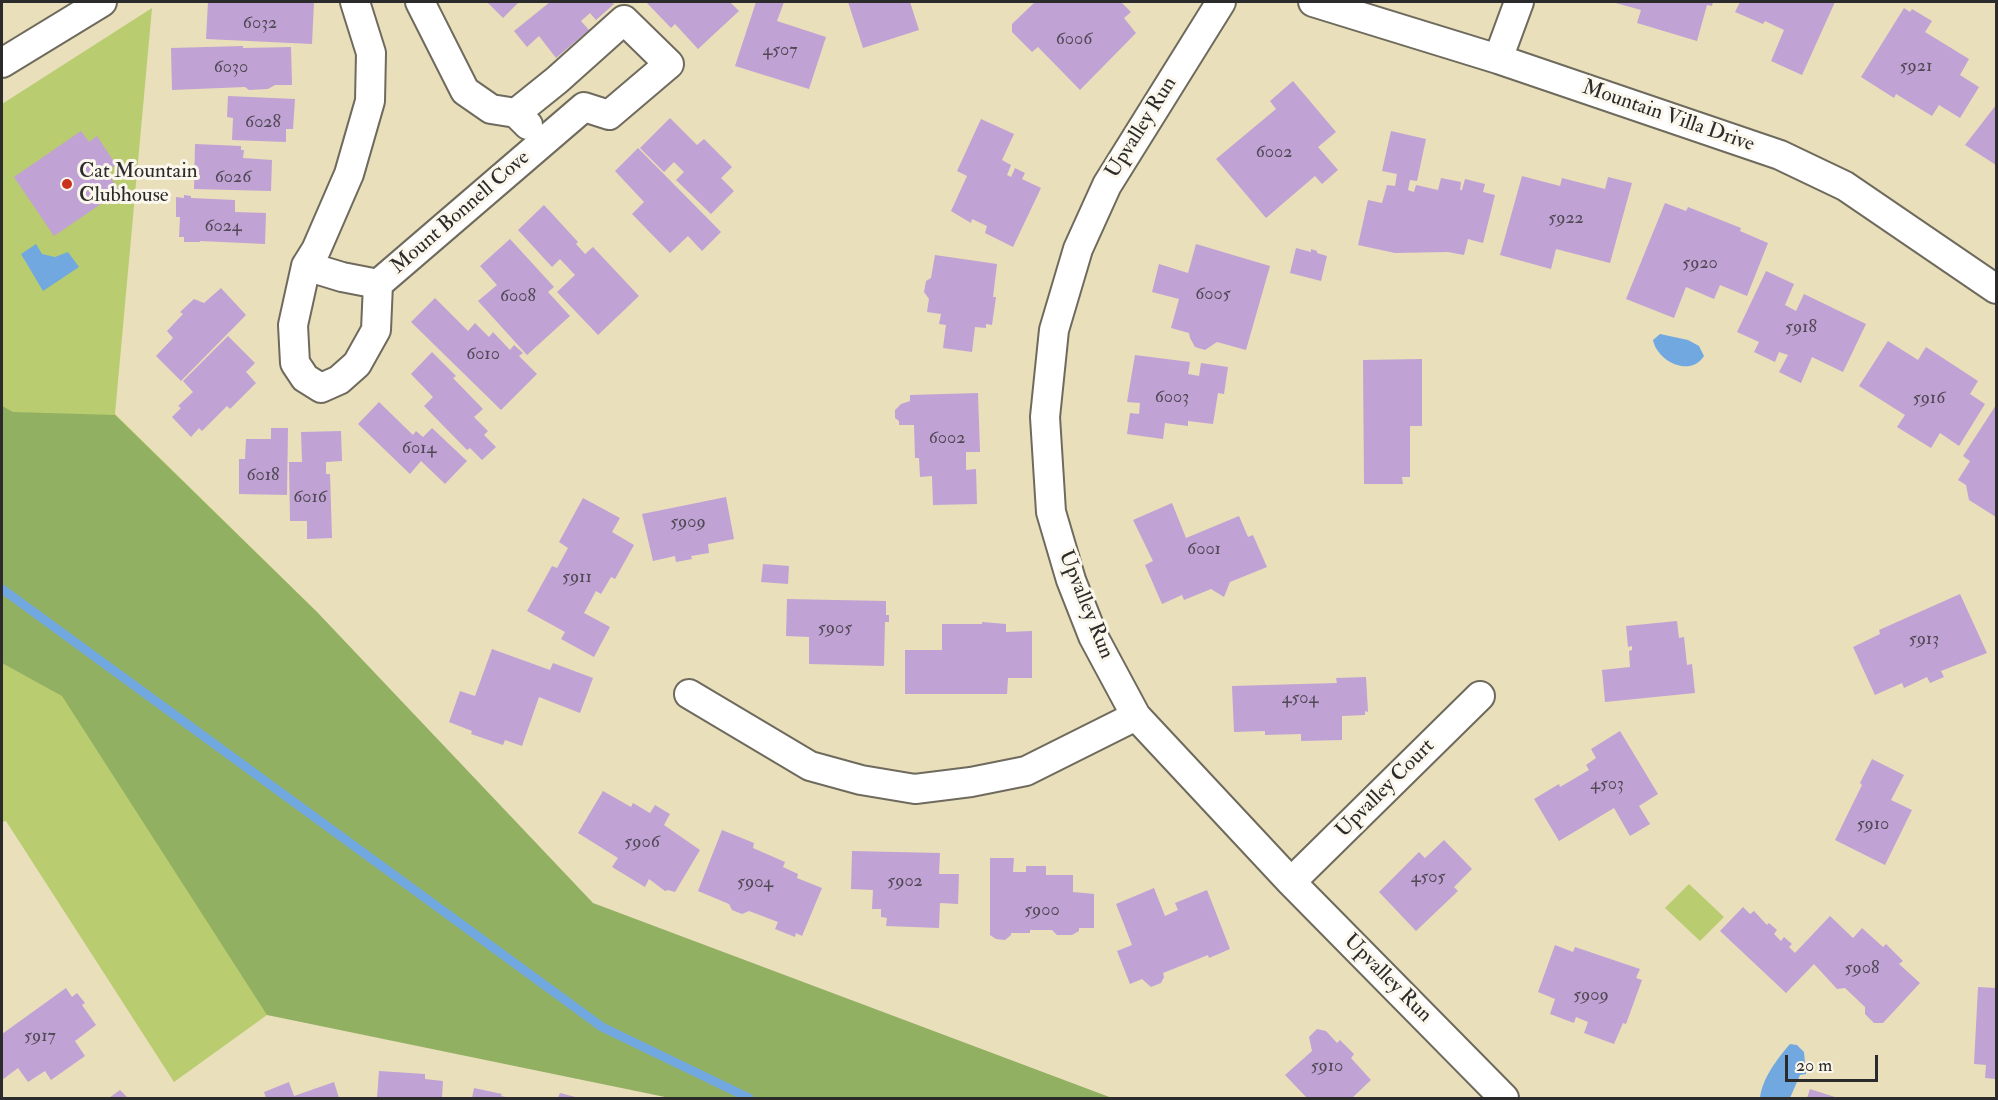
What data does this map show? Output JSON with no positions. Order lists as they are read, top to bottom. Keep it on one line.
{"streets":{"street":["Mountain Villa Drive","Upvalley Run","Mount Bonnell Cove","Upvalley Court"]},"crossings":[["Upvalley Run","Upvalley Court"]],"places":["Cat Mountain Clubhouse"],"house_numbers":["6032","6006","4507","5921","6030","6028","6002","6026","5922","6024","5920","6005","6008","5918","6010","6003","5916","6002","6014","6018","6016","5909","6001","5911","5905","5913","4504","4503","5910","5906","4505","5902","5904","5900","5908","5909","5917","5910"],"scale_bar":"20 m"}
